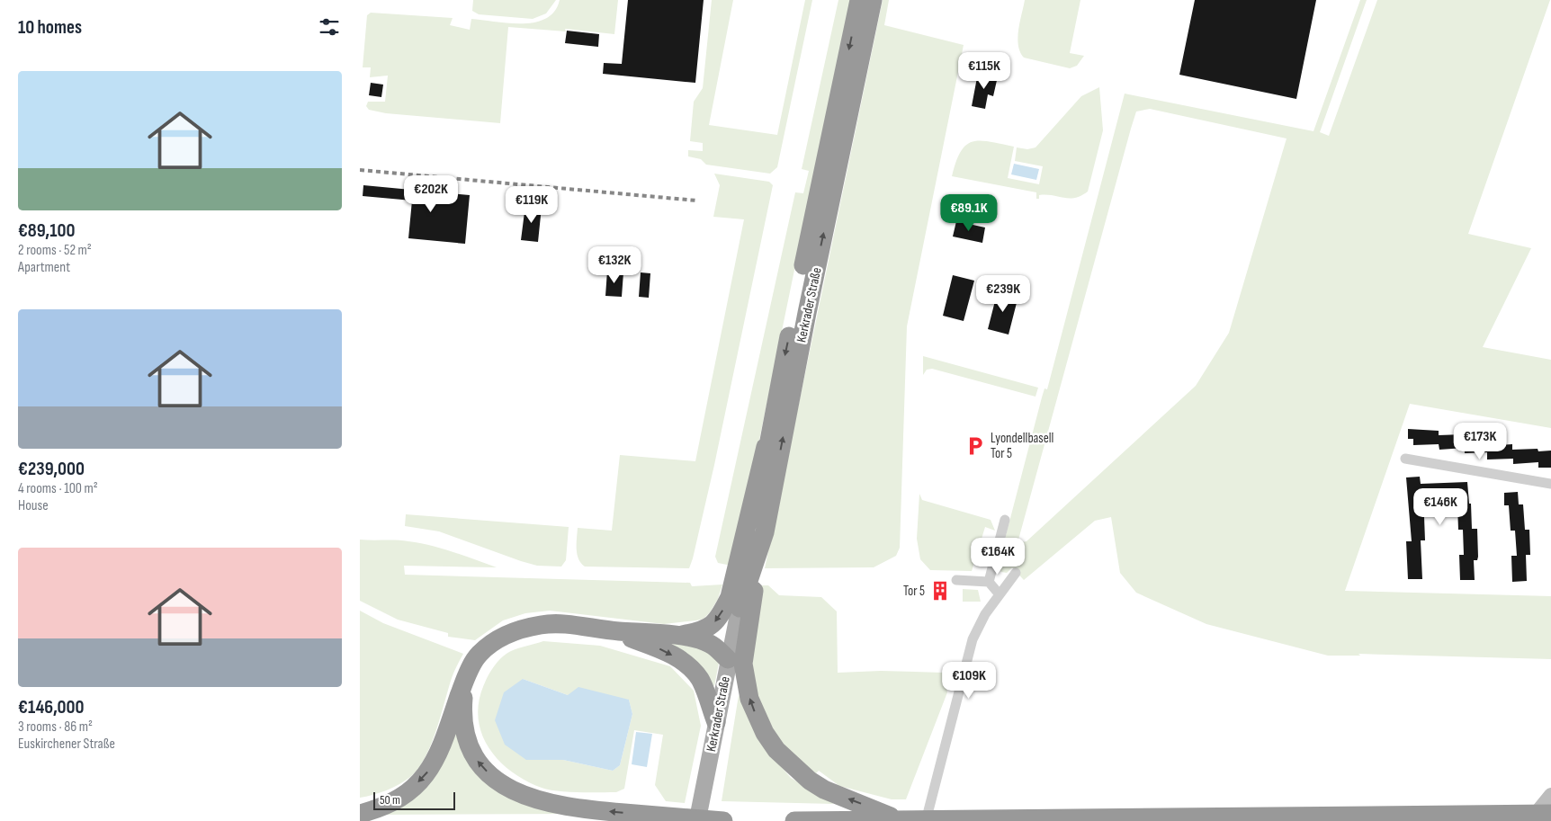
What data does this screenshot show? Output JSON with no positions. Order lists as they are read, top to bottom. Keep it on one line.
{"streets":{"highway":["Kerkrader Straße"]},"places":{"parking":["Lyondellbasell Tor 5"],"building":["Tor 5"]},"scale_bar":"50 m","page":{"heading":"10 homes","price":["€115K","€202K","€119K","€89.1K","€132K","€239K","€173K","€146K","€164K","€109K"],"list":[{"name":"€89,100","note":"2 rooms · 52 m² · Apartment"},{"name":"€239,000","note":"4 rooms · 100 m² · House"},{"name":"€146,000","note":"3 rooms · 86 m² · Euskirchener Straße"}],"scale":"50 m"}}
